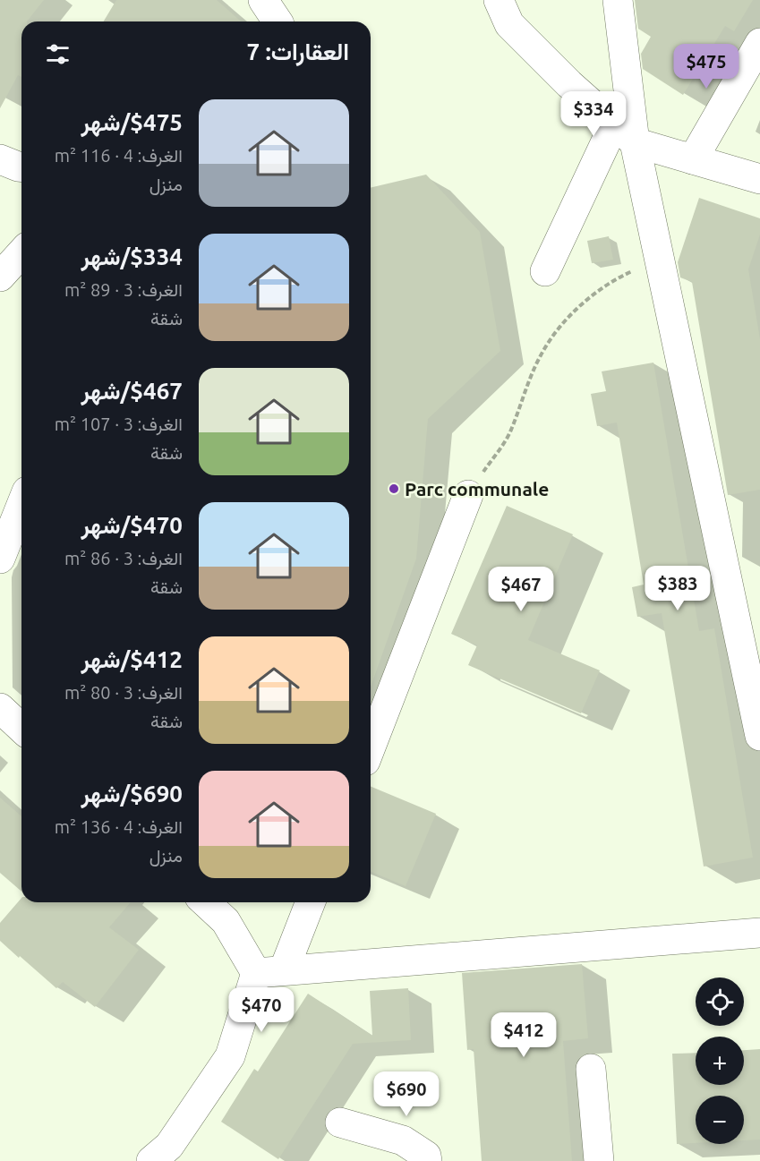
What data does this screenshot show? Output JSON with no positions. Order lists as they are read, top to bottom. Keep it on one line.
{"places":["Parc communale"],"page":{"heading":"العقارات: 7","price":["$475","$334","$383","$467","$470","$412","$690"],"list":[{"name":"$475/شهر","note":"الغرف: 4 · 116 m² · منزل"},{"name":"$334/شهر","note":"الغرف: 3 · 89 m² · شقة"},{"name":"$467/شهر","note":"الغرف: 3 · 107 m² · شقة"},{"name":"$470/شهر","note":"الغرف: 3 · 86 m² · شقة"},{"name":"$412/شهر","note":"الغرف: 3 · 80 m² · شقة"},{"name":"$690/شهر","note":"الغرف: 4 · 136 m² · منزل"}],"map_buttons":["+","−"]}}
